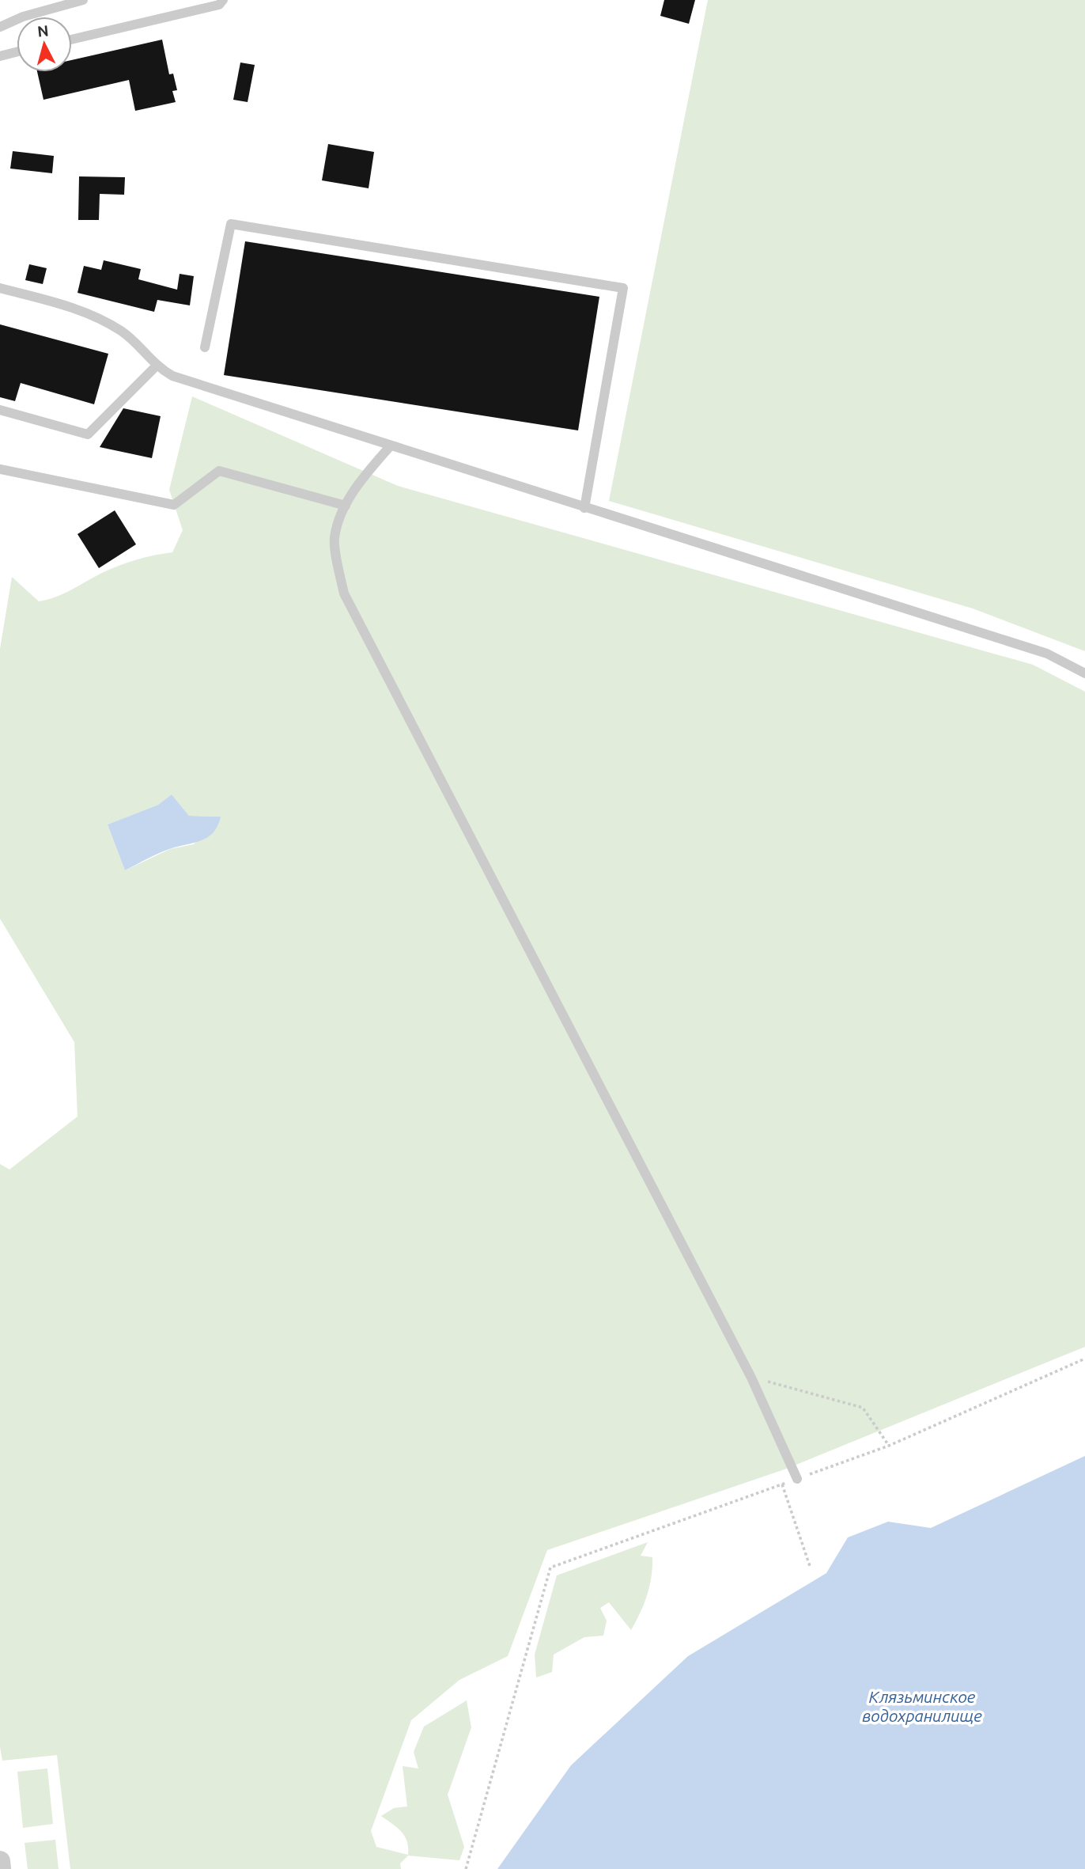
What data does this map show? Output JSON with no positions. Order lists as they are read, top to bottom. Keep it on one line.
{"water":["Клязьминское водохранилище"],"north":"top"}
